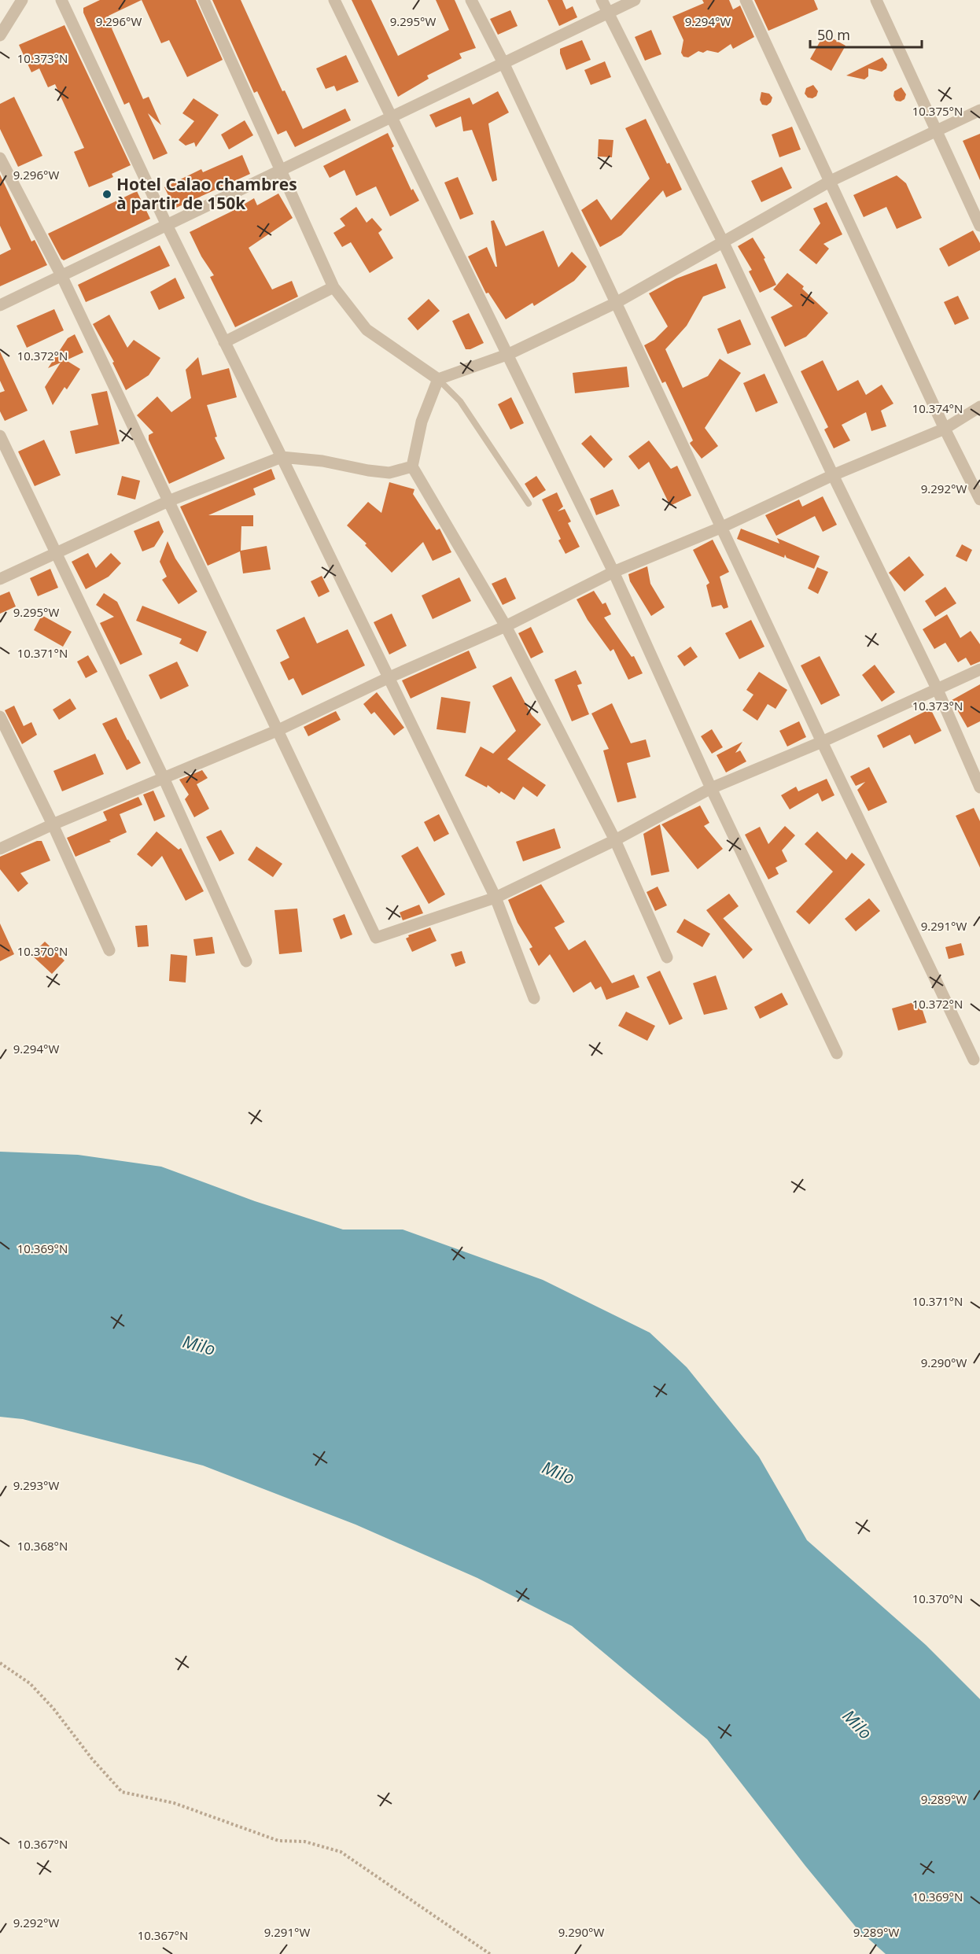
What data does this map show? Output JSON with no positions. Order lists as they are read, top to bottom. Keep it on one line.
{"water":["Milo"],"places":["Hotel Calao chambres à partir de 150k"],"scale_bar":"50 m","coordinates":["9.296°W","9.295°W","9.294°W","10.373°N","10.375°N","10.372°N","10.374°N","9.292°W","10.371°N","9.291°W","10.370°N","10.369°N","9.290°W","9.293°W","10.368°N","9.289°W","10.367°N"]}
